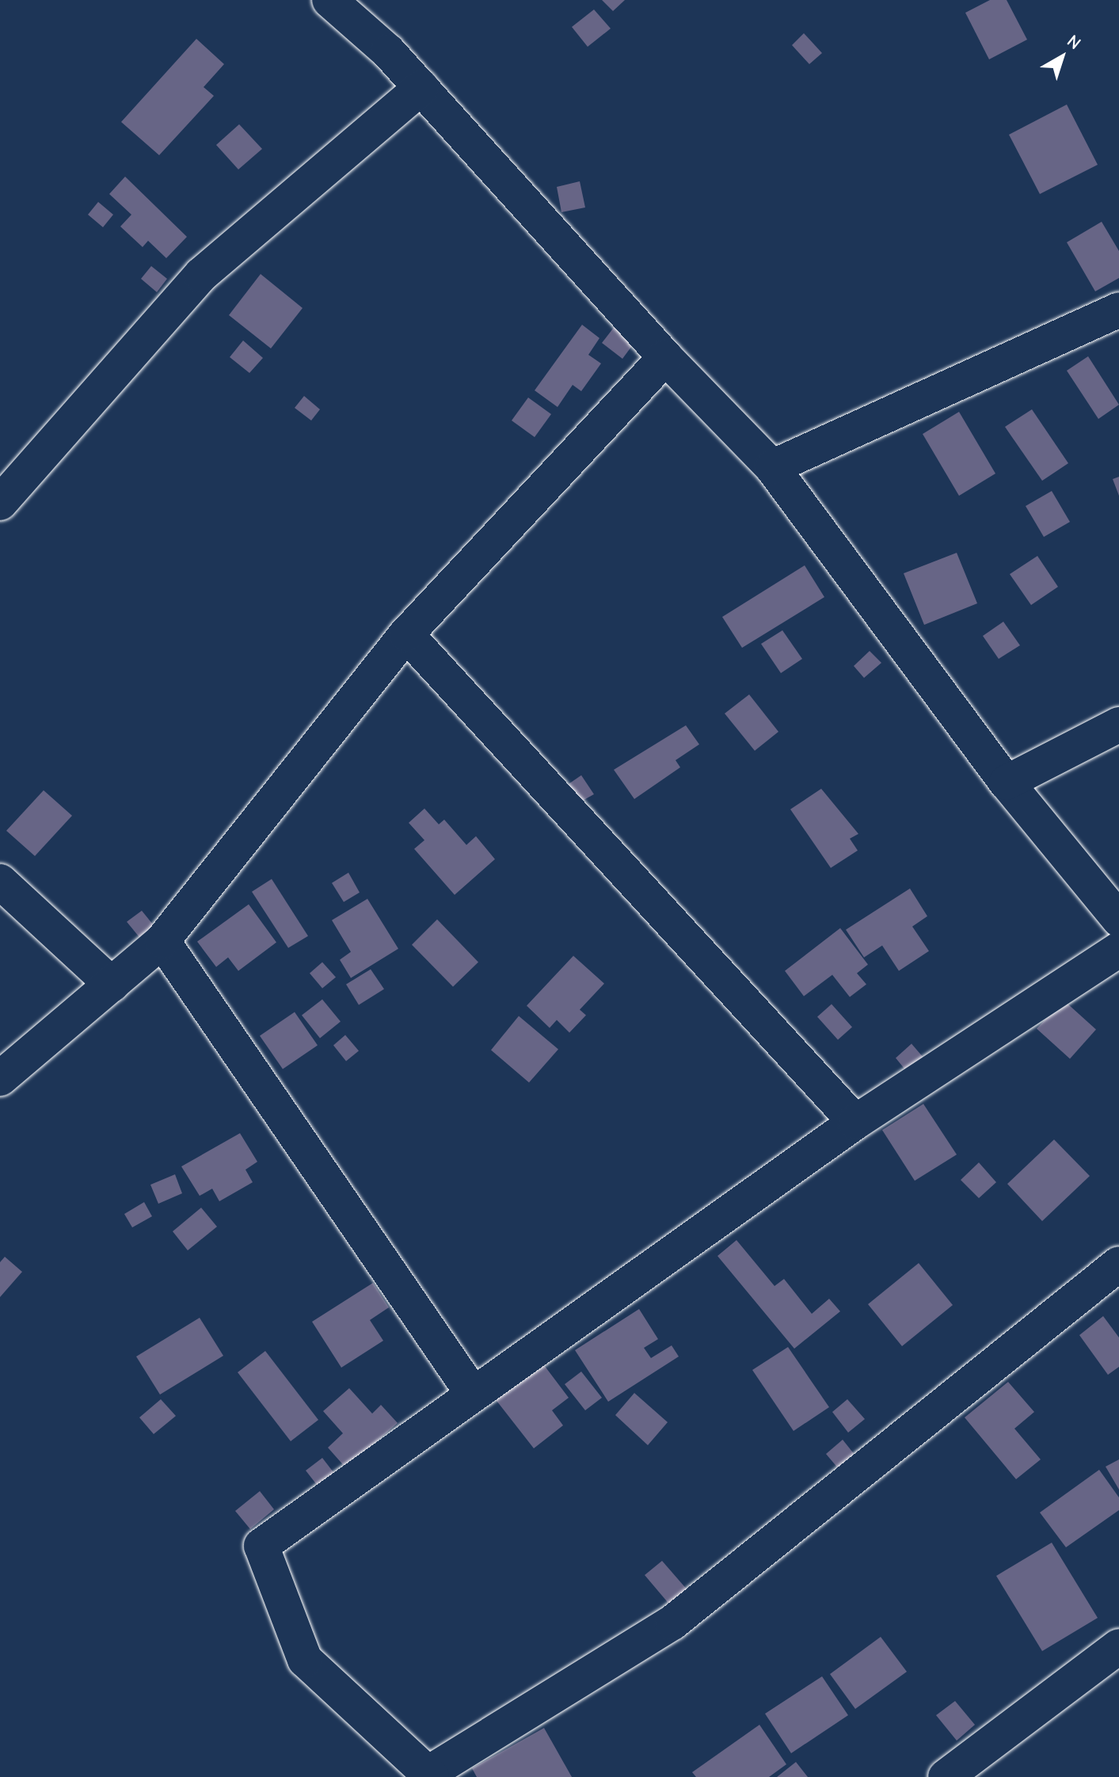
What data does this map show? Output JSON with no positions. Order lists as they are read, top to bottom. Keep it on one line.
{"north":"top right"}
